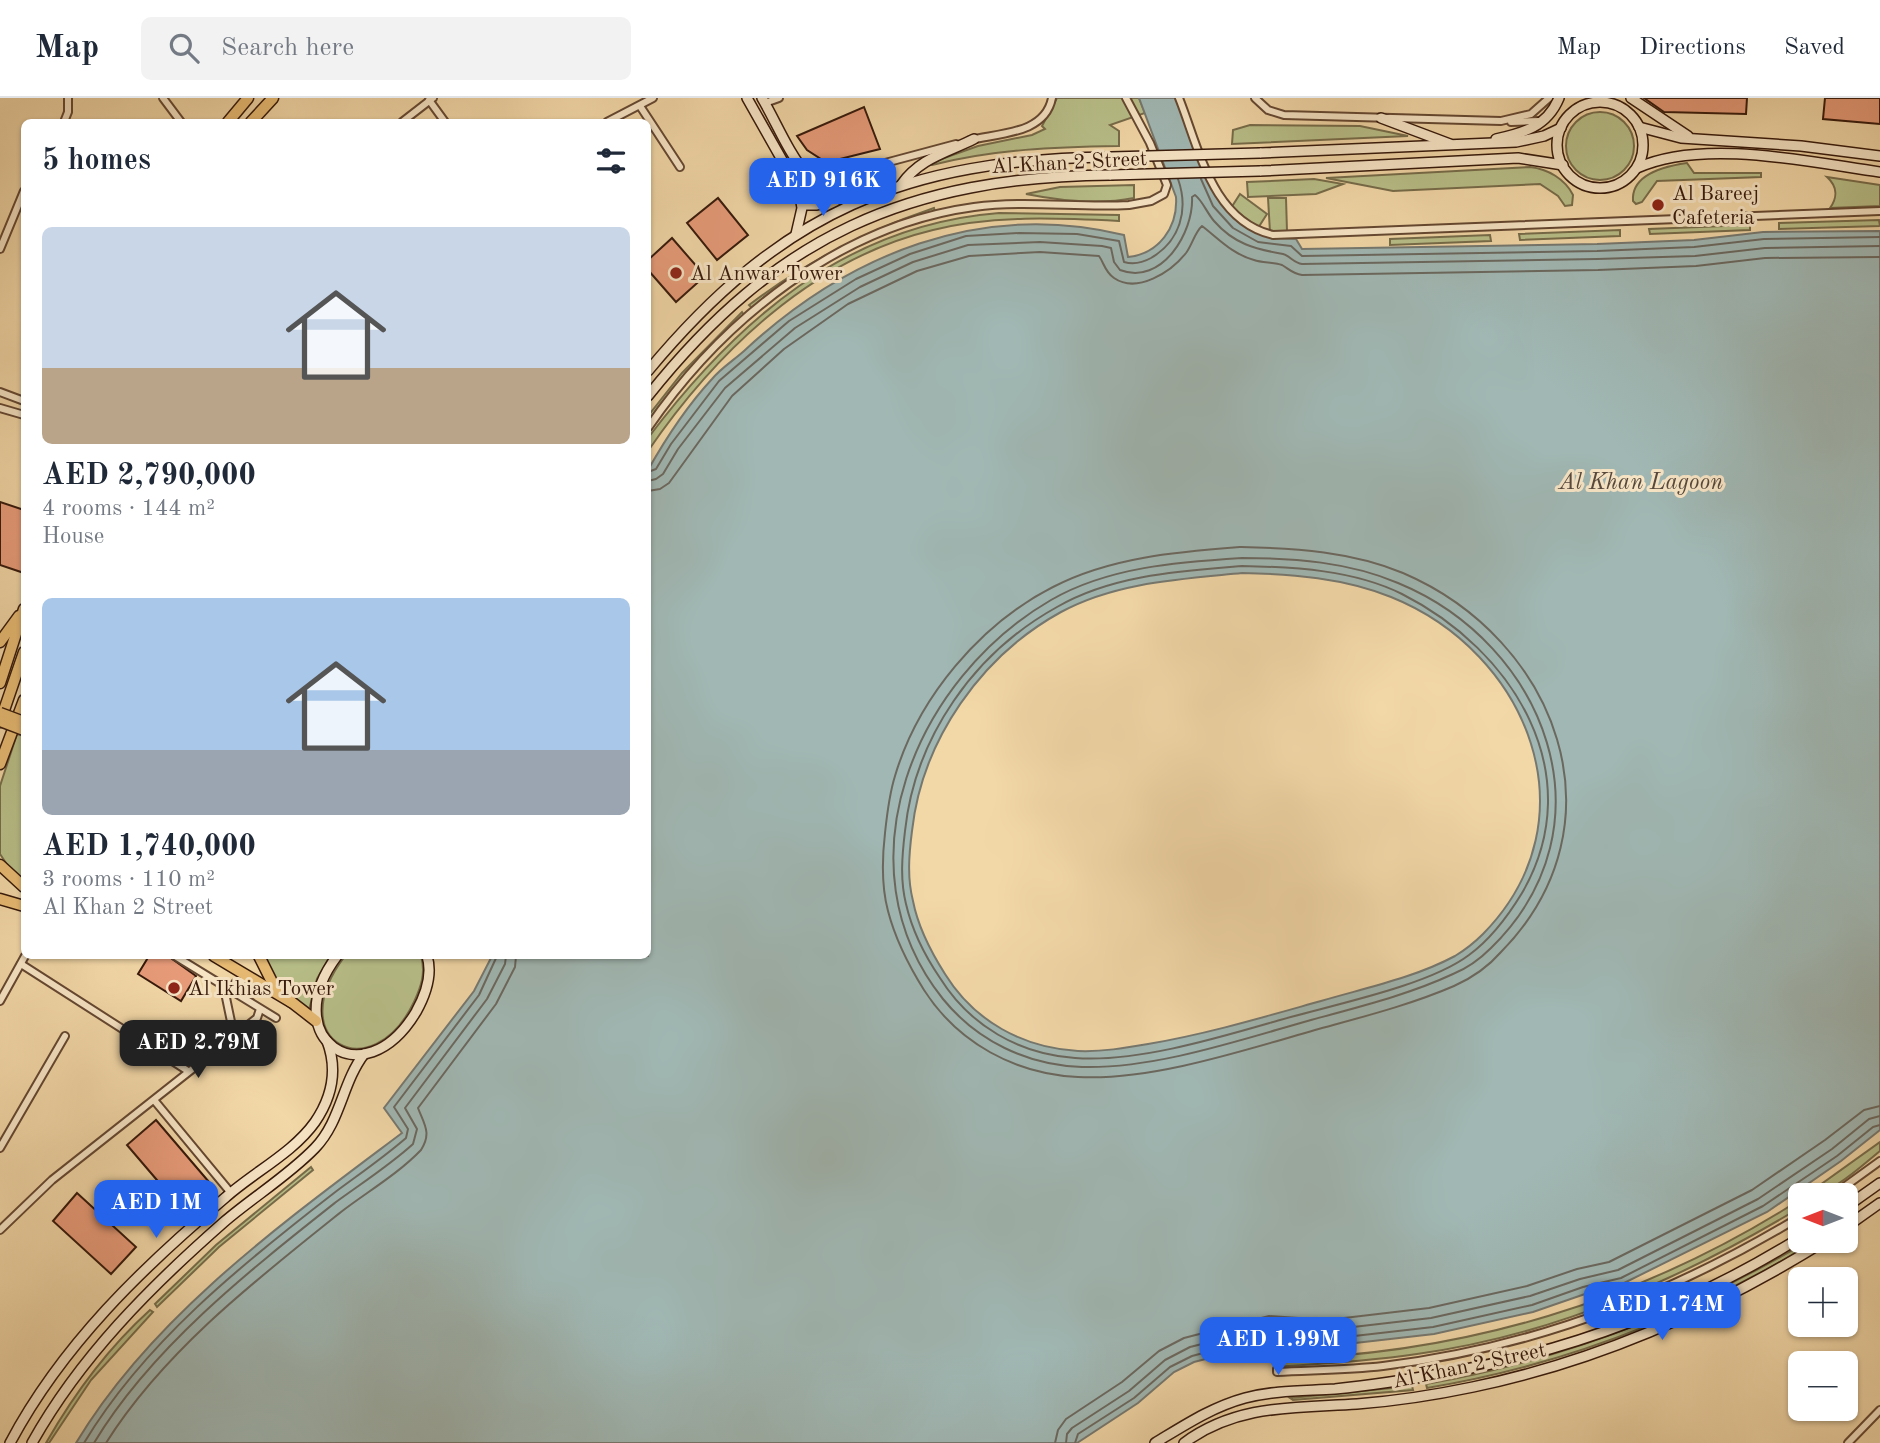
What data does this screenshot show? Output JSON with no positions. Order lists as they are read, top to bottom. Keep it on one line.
{"streets":{"main road":["Al Khan 2 Street"]},"water":["Al Khan Lagoon"],"places":["Al Bareej Cafeteria","Al Anwar Tower","Al Ikhias Tower"],"north":"left","page":{"header":"Map","search":"Search here","nav":["Map","Directions","Saved"],"heading":"5 homes","price":["AED 916K","AED 2.79M","AED 1M","AED 1.74M","AED 1.99M"],"list":[{"name":"AED 2,790,000","note":"4 rooms · 144 m² · House"},{"name":"AED 1,740,000","note":"3 rooms · 110 m² · Al Khan 2 Street"}],"map_buttons":["+","−"]}}
